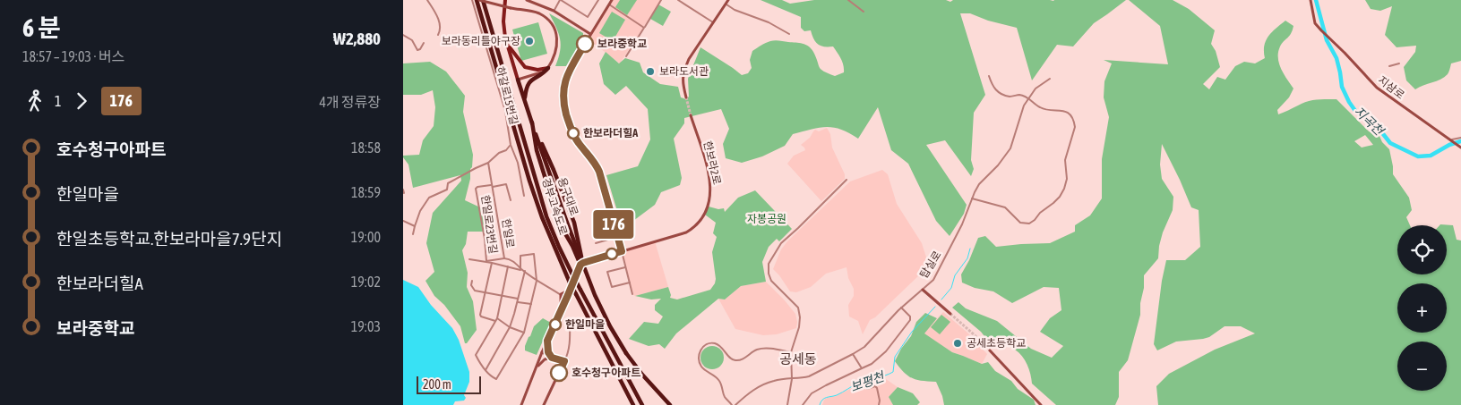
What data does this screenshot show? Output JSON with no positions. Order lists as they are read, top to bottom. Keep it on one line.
{"streets":{"highway":["용구대로","경부고속도로"],"street":["지삼로","하갈로15번길","한보라2로","한일로23번길","한일로","탑실로"]},"crossings":[["한일로23번길","한일로"]],"districts":["공세동"],"water":["지곡천","보평천"],"parks":["자봉공원"],"places":["보라동리틀야구장","보라중학교","보라도서관","한보라더힐A","한일마을","공세초등학교","호수청구아파트"],"lines":["bus line 176"],"scale_bar":"200 m","page":{"heading":["6 분","18:57 – 19:03 · 버스","₩2,880"],"on_map":"176","legs":["1","176","4개 정류장"],"list":[{"name":"호수청구아파트","value":"18:58"},{"name":"한일마을","value":"18:59"},{"name":"한일초등학교.한보라마을7.9단지","value":"19:00"},{"name":"한보라더힐A","value":"19:02"},{"name":"보라중학교","value":"19:03"}],"map_buttons":["+","−"],"scale":"200 m"}}
